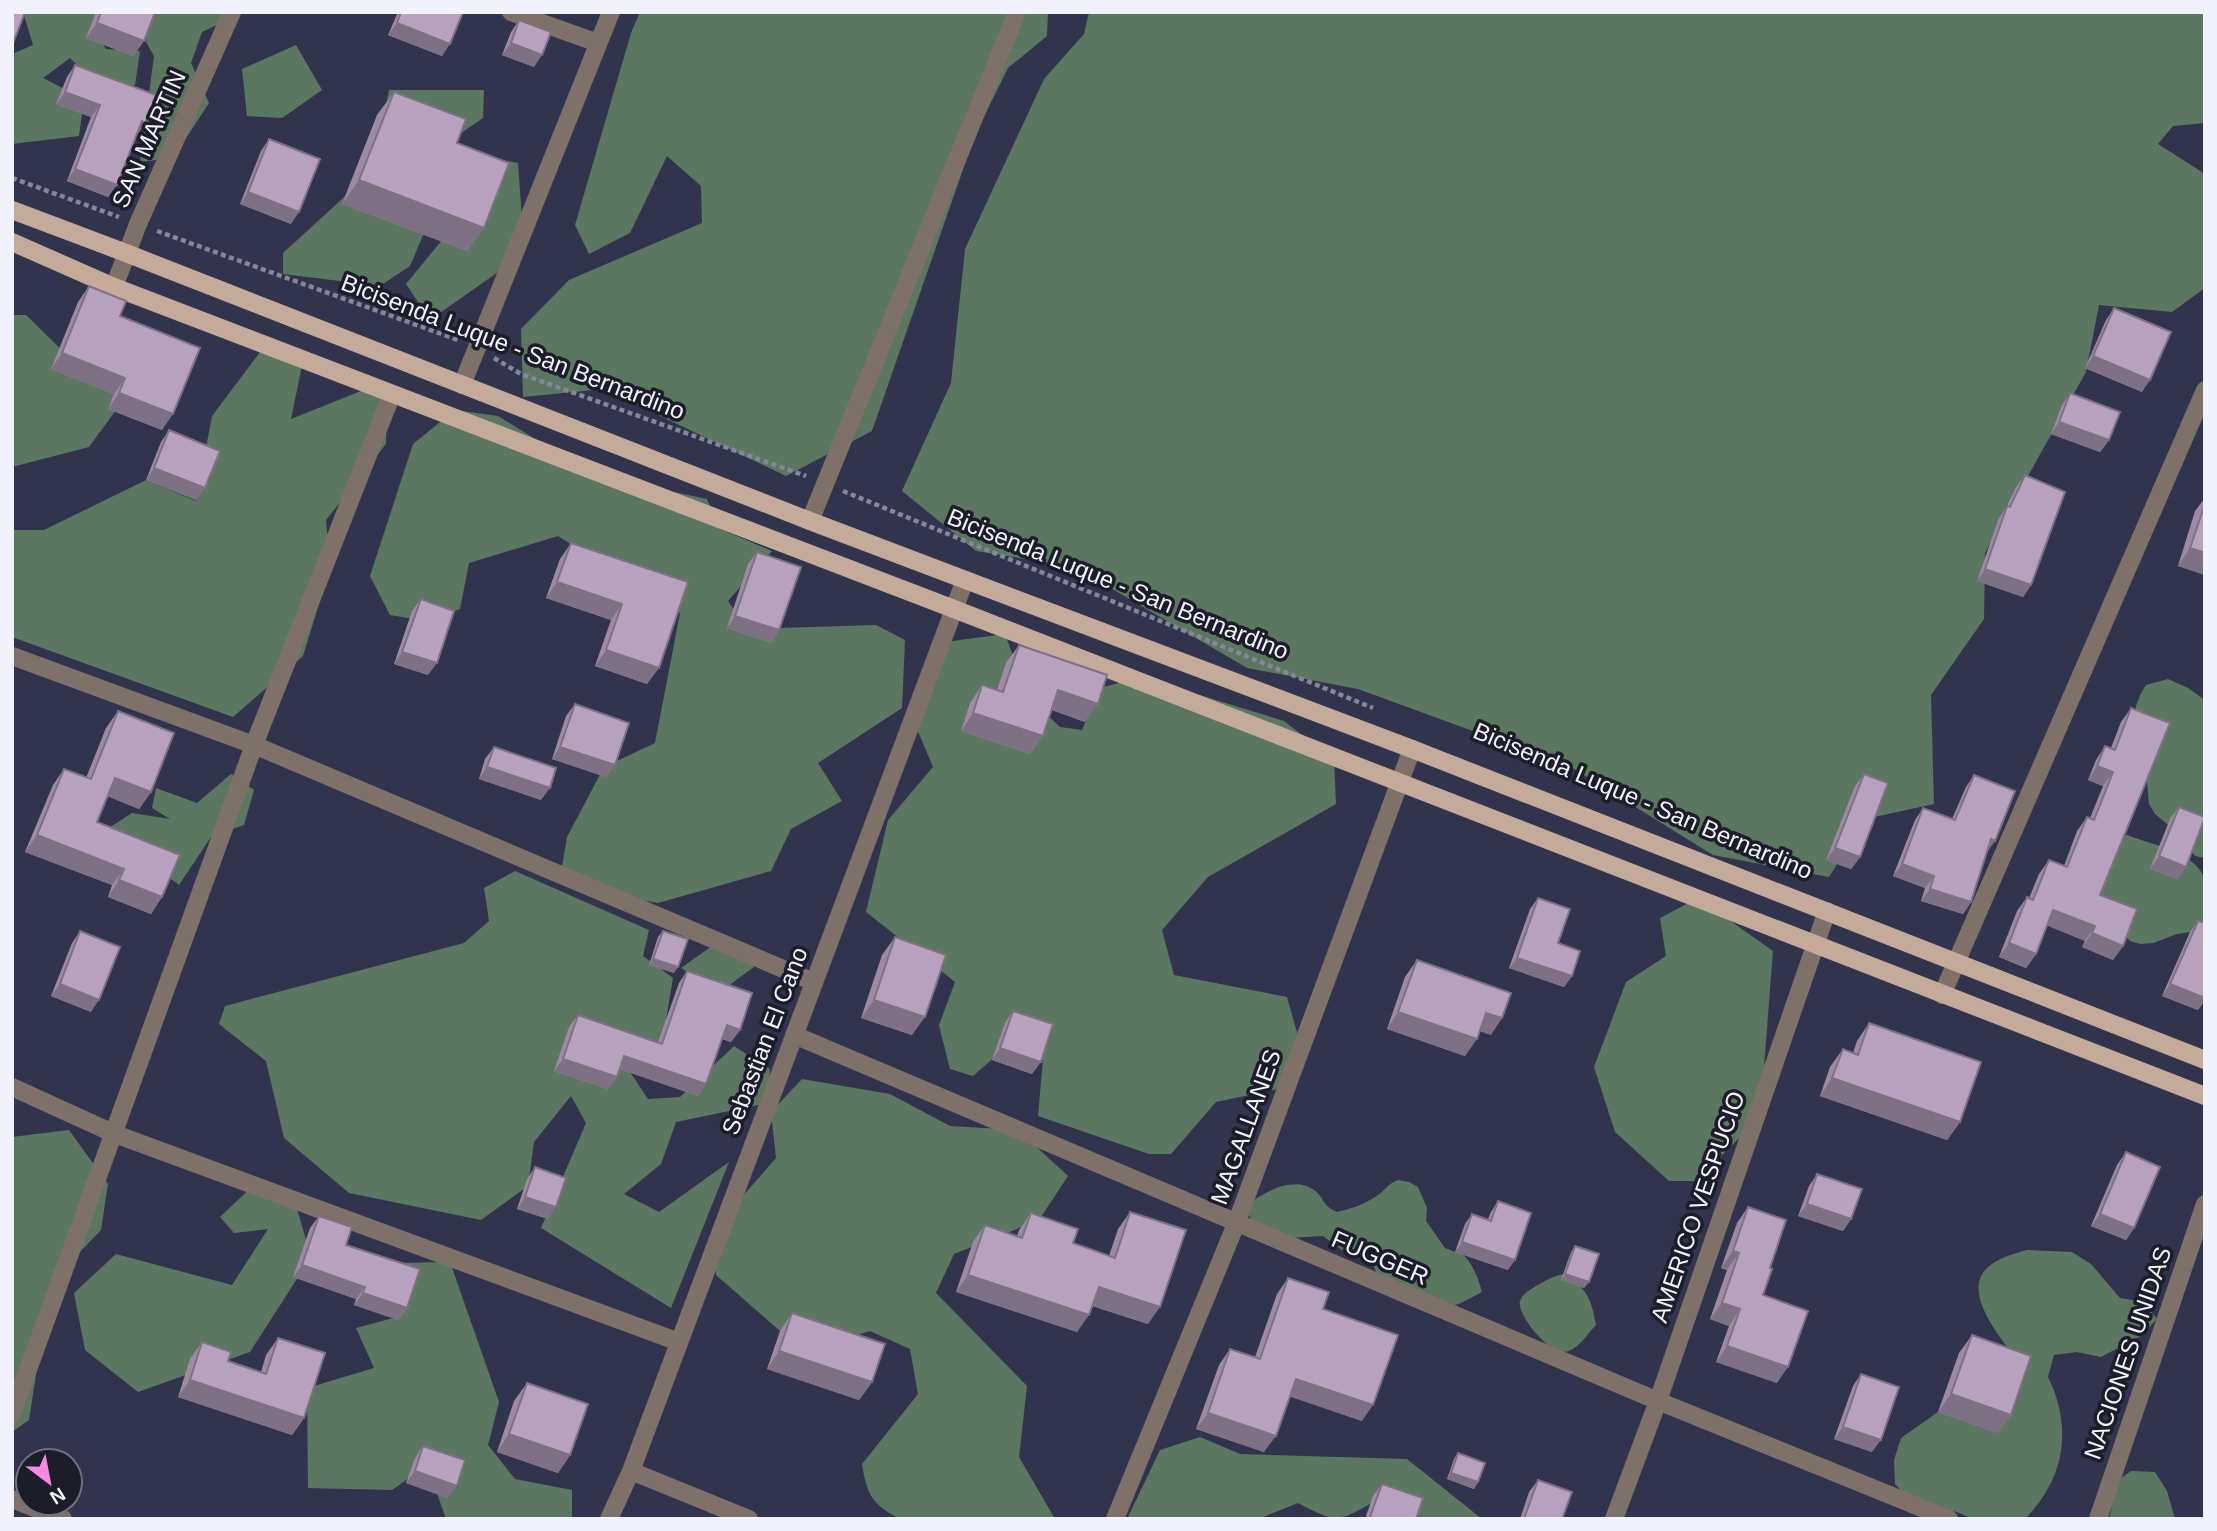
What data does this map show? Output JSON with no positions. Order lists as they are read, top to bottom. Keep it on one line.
{"streets":{"street":["SAN MARTIN","Sebastian El Cano","MAGALLANES","AMERICO VESPUCIO","FUGGER","NACIONES UNIDAS"],"path":["Bicisenda Luque - San Bernardino"]},"crossings":[["SAN MARTIN","Bicisenda Luque - San Bernardino"],["Sebastian El Cano","FUGGER"],["MAGALLANES","FUGGER"],["AMERICO VESPUCIO","FUGGER"]],"north":"bottom right"}
